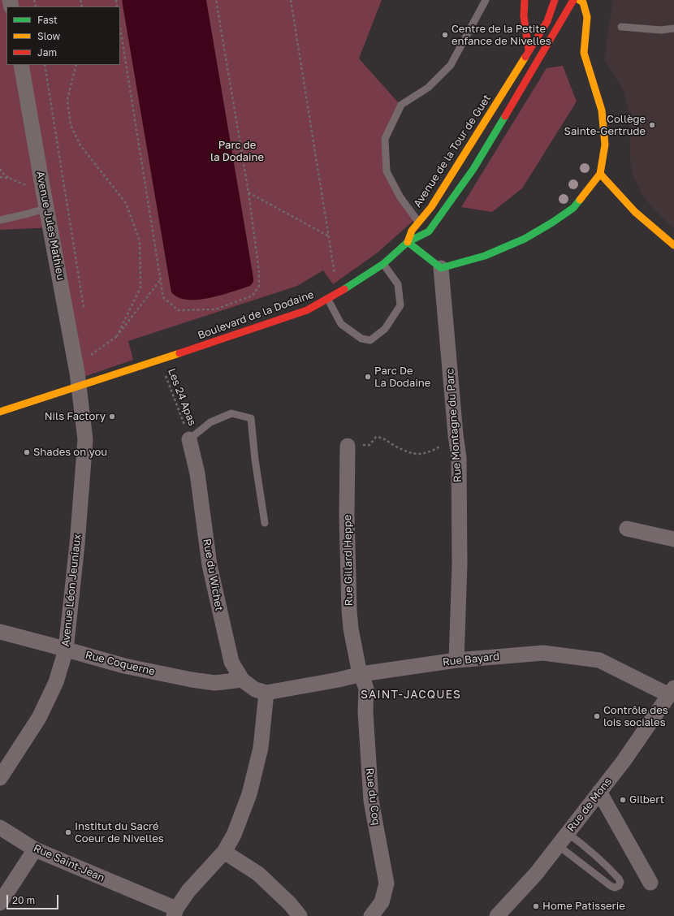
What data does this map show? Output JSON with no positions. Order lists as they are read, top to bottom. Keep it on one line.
{"streets":{"main road":["Avenue de la Tour de Guet","Boulevard de la Dodaine"],"street":["Avenue Jules Mathieu","Rue Montagne du Parc","Rue Gillard Heppe","Rue du Wichet","Avenue Léon Jeuniaux","Rue Bayard","Rue Coquerne","Rue du Coq","Rue de Mons","Rue Saint-Jean"],"path":["Les 24 Apas"]},"crossings":[["Avenue de la Tour de Guet","Boulevard de la Dodaine"],["Avenue Jules Mathieu","Boulevard de la Dodaine"],["Avenue Jules Mathieu","Avenue Léon Jeuniaux"],["Boulevard de la Dodaine","Les 24 Apas"],["Boulevard de la Dodaine","Avenue Léon Jeuniaux"],["Les 24 Apas","Rue du Wichet"],["Rue Montagne du Parc","Rue Bayard"],["Rue Gillard Heppe","Rue Bayard"],["Rue Gillard Heppe","Rue du Coq"],["Rue du Wichet","Rue Bayard"],["Rue du Wichet","Rue Coquerne"],["Avenue Léon Jeuniaux","Rue Coquerne"],["Rue Bayard","Rue du Coq"],["Rue Bayard","Rue de Mons"]],"districts":["SAINT-JACQUES"],"parks":["Parc de la Dodaine"],"places":["Centre de la Petite enfance de Nivelles","Collège Sainte-Gertrude","Parc De La Dodaine","Nils Factory","Shades on you","Contrôle des lois sociales","Gilbert","Institut du Sacré Coeur de Nivelles","Home Patisserie"],"legend":["Fast","Slow","Jam"],"scale_bar":"20 m"}
